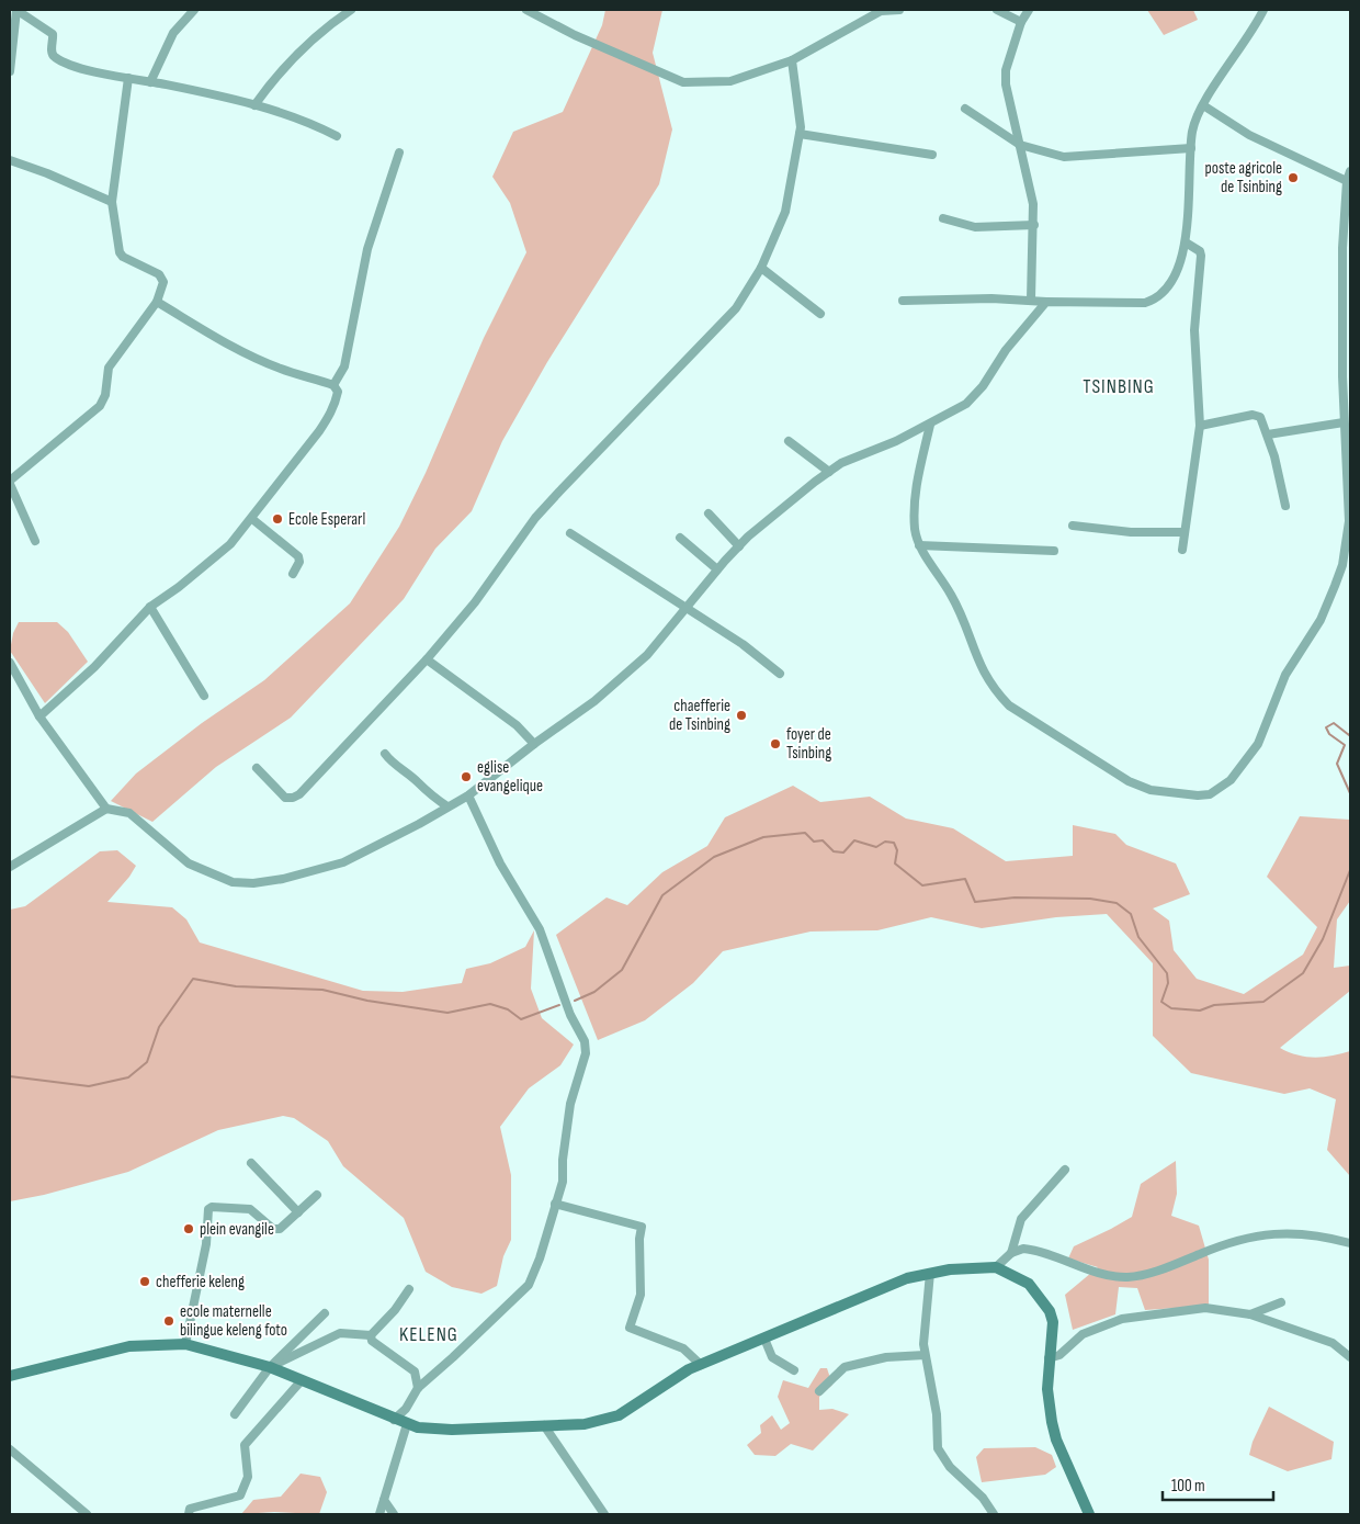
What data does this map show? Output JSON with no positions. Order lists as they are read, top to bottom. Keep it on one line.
{"districts":["TSINBING","KELENG"],"places":["poste agricole de Tsinbing","Ecole Esperarl","chaefferie de Tsinbing","foyer de Tsinbing","eglise evangelique","plein evangile","chefferie keleng","ecole maternelle bilingue keleng foto"],"scale_bar":"100 m"}
